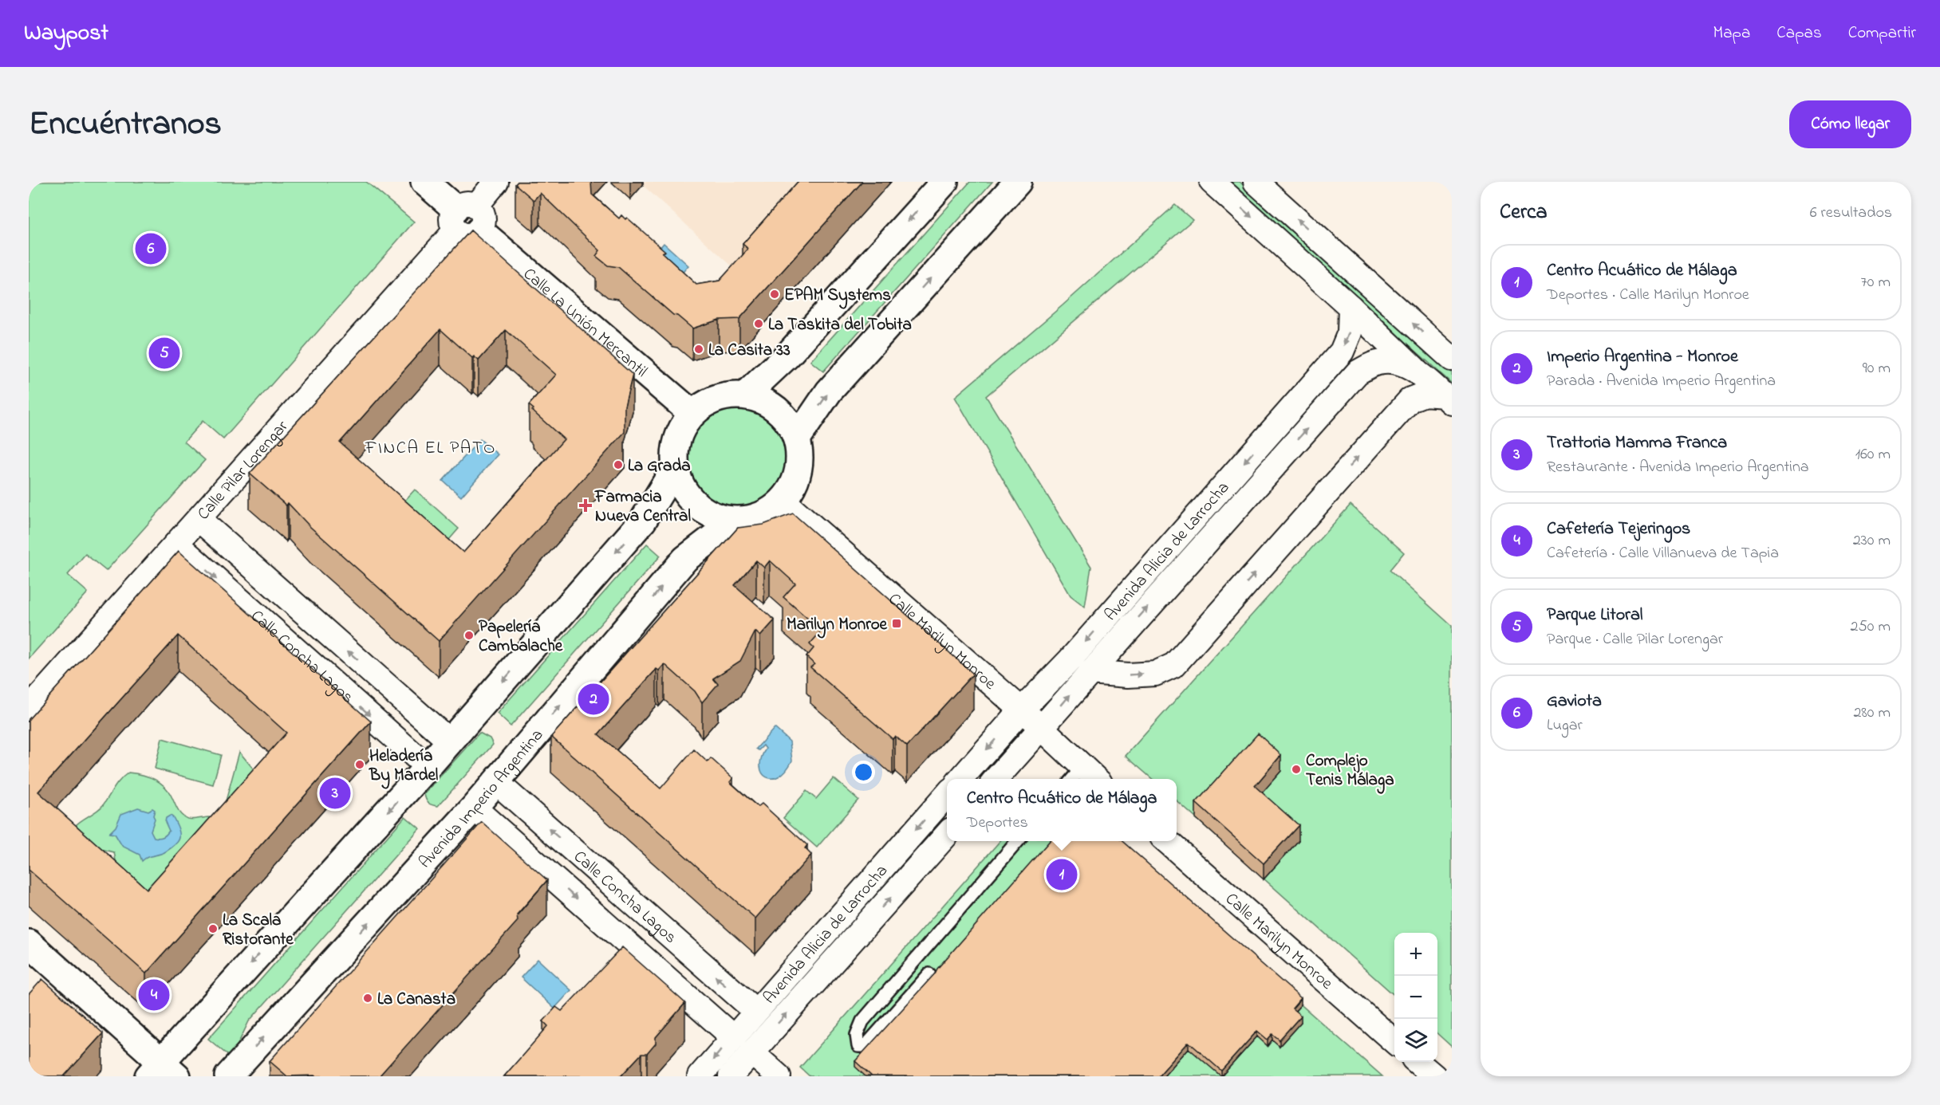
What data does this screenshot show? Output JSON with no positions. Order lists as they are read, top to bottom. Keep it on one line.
{"streets":{"street":["Calle La Unión Mercantil","Calle Pilar Lorengar","Avenida Alicia de Larrocha","Calle Marilyn Monroe","Calle Concha Lagos","Avenida Imperio Argentina"]},"crossings":[["Calle La Unión Mercantil","Calle Pilar Lorengar"],["Calle La Unión Mercantil","Calle Marilyn Monroe"],["Calle La Unión Mercantil","Avenida Imperio Argentina"],["Calle Pilar Lorengar","Calle Concha Lagos"],["Avenida Alicia de Larrocha","Calle Marilyn Monroe"],["Avenida Alicia de Larrocha","Calle Concha Lagos"],["Calle Marilyn Monroe","Avenida Imperio Argentina"],["Calle Concha Lagos","Avenida Imperio Argentina"]],"districts":["FINCA EL PATO"],"places":{"other":["EPAM Systems","La Taskita del Tobita","La Casita 33","La Grada","Papelería Cambalache","Heladería By Mardel","Complejo Tenis Málaga","La Scala Ristorante","La Canasta"],"health":["Farmacia Nueva Central"],"transit":["Marilyn Monroe"]},"page":{"header":"Waypost","nav":["Mapa","Capas","Compartir"],"title":"Encuéntranos","buttons":"Cómo llegar","heading":["Cerca","6 resultados"],"pins":["6","5","2","3","1","4"],"list":[{"mark":"1","name":"Centro Acuático de Málaga","note":"Deportes · Calle Marilyn Monroe","value":"70 m"},{"mark":"2","name":"Imperio Argentina - Monroe","note":"Parada · Avenida Imperio Argentina","value":"90 m"},{"mark":"3","name":"Trattoria Mamma Franca","note":"Restaurante · Avenida Imperio Argentina","value":"160 m"},{"mark":"4","name":"Cafetería Tejeringos","note":"Cafetería · Calle Villanueva de Tapia","value":"230 m"},{"mark":"5","name":"Parque Litoral","note":"Parque · Calle Pilar Lorengar","value":"250 m"},{"mark":"6","name":"Gaviota","note":"Lugar","value":"280 m"}],"popup":["Centro Acuático de Málaga","Deportes"],"map_buttons":["+","−"]}}
